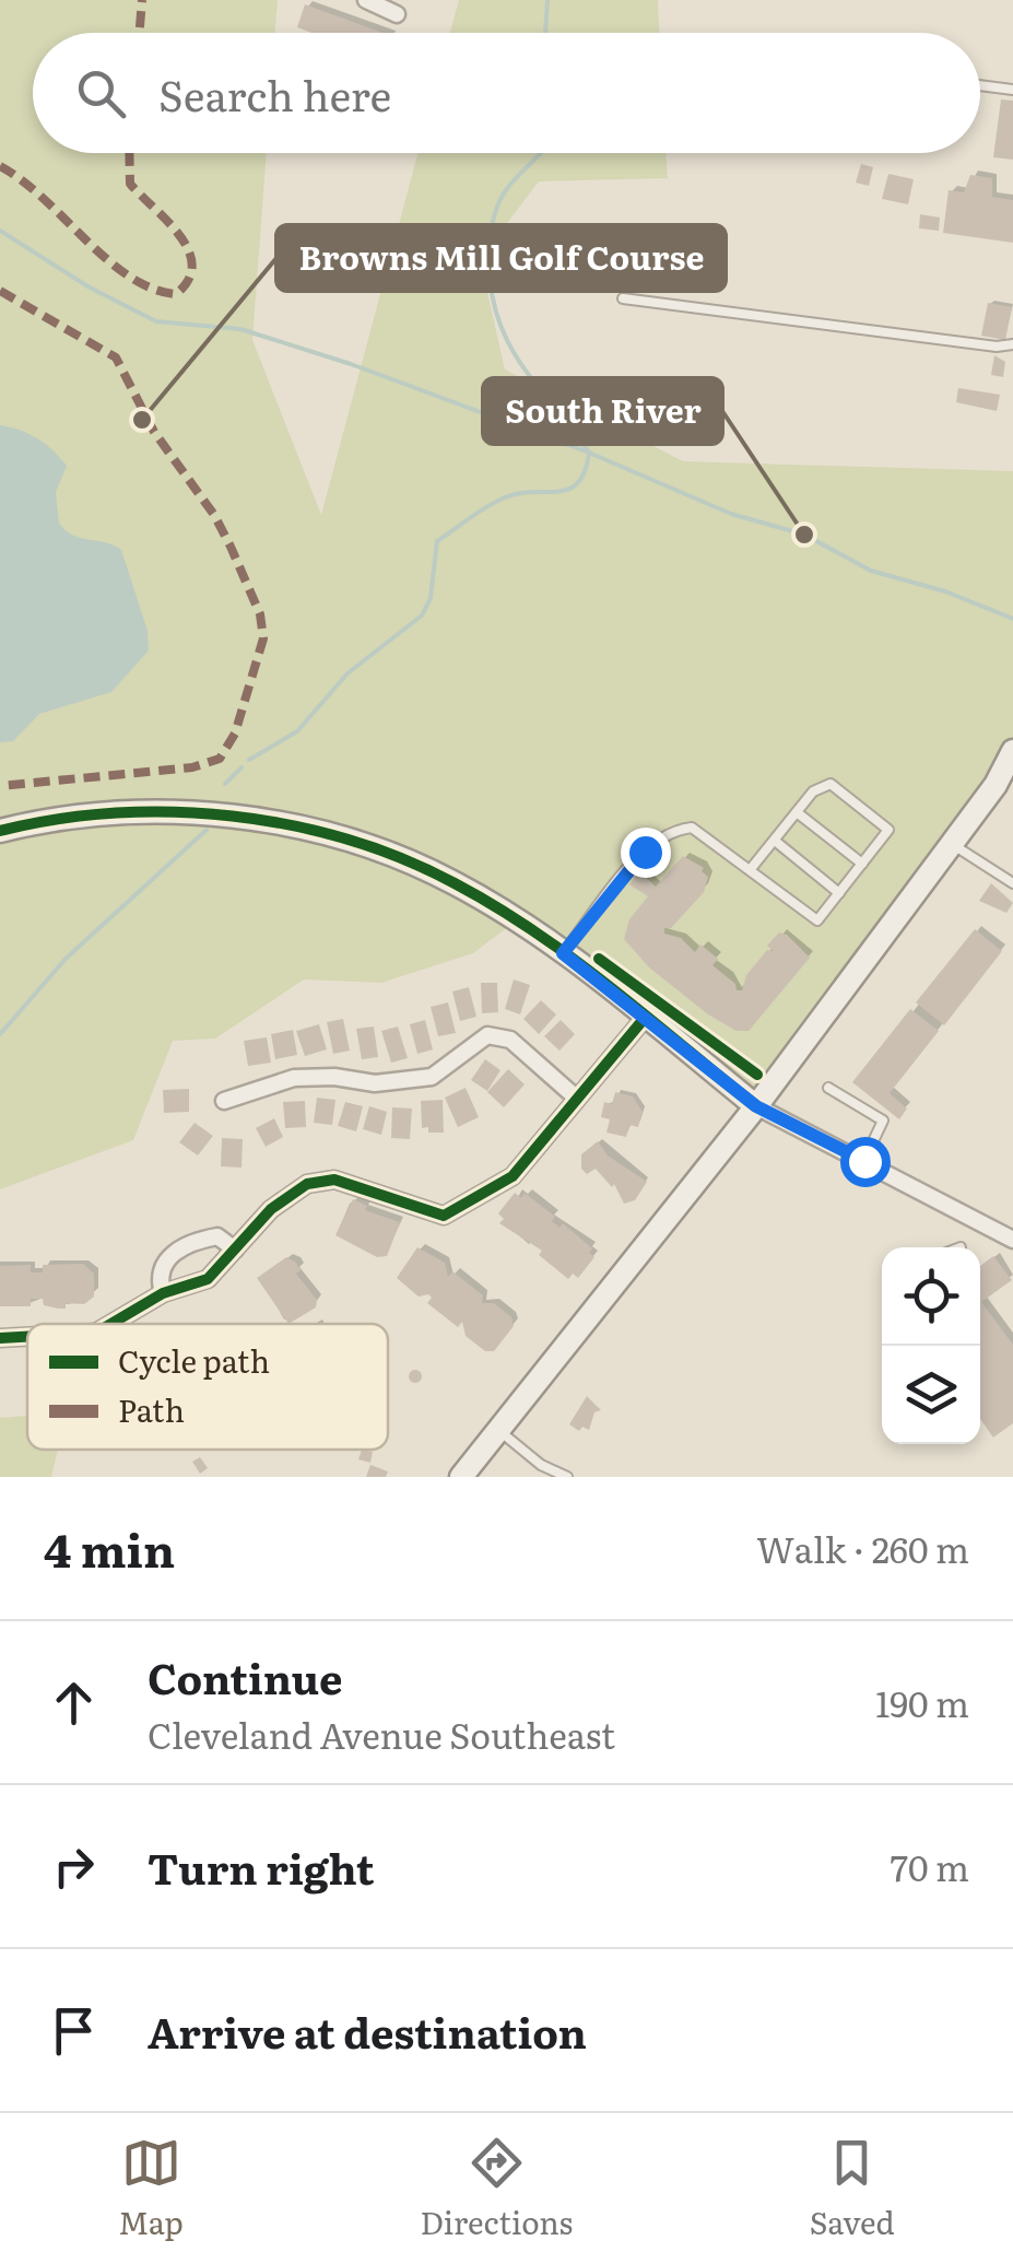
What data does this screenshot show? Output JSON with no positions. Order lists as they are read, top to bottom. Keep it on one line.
{"places":["Browns Mill Golf Course","South River"],"legend":["Cycle path","Path"],"page":{"search":"Search here","heading":["4 min","Walk · 260 m"],"list":[["Continue","Cleveland Avenue Southeast","190 m"],["Turn right","70 m"],"Arrive at destination"],"nav":["Map","Directions","Saved"]}}
